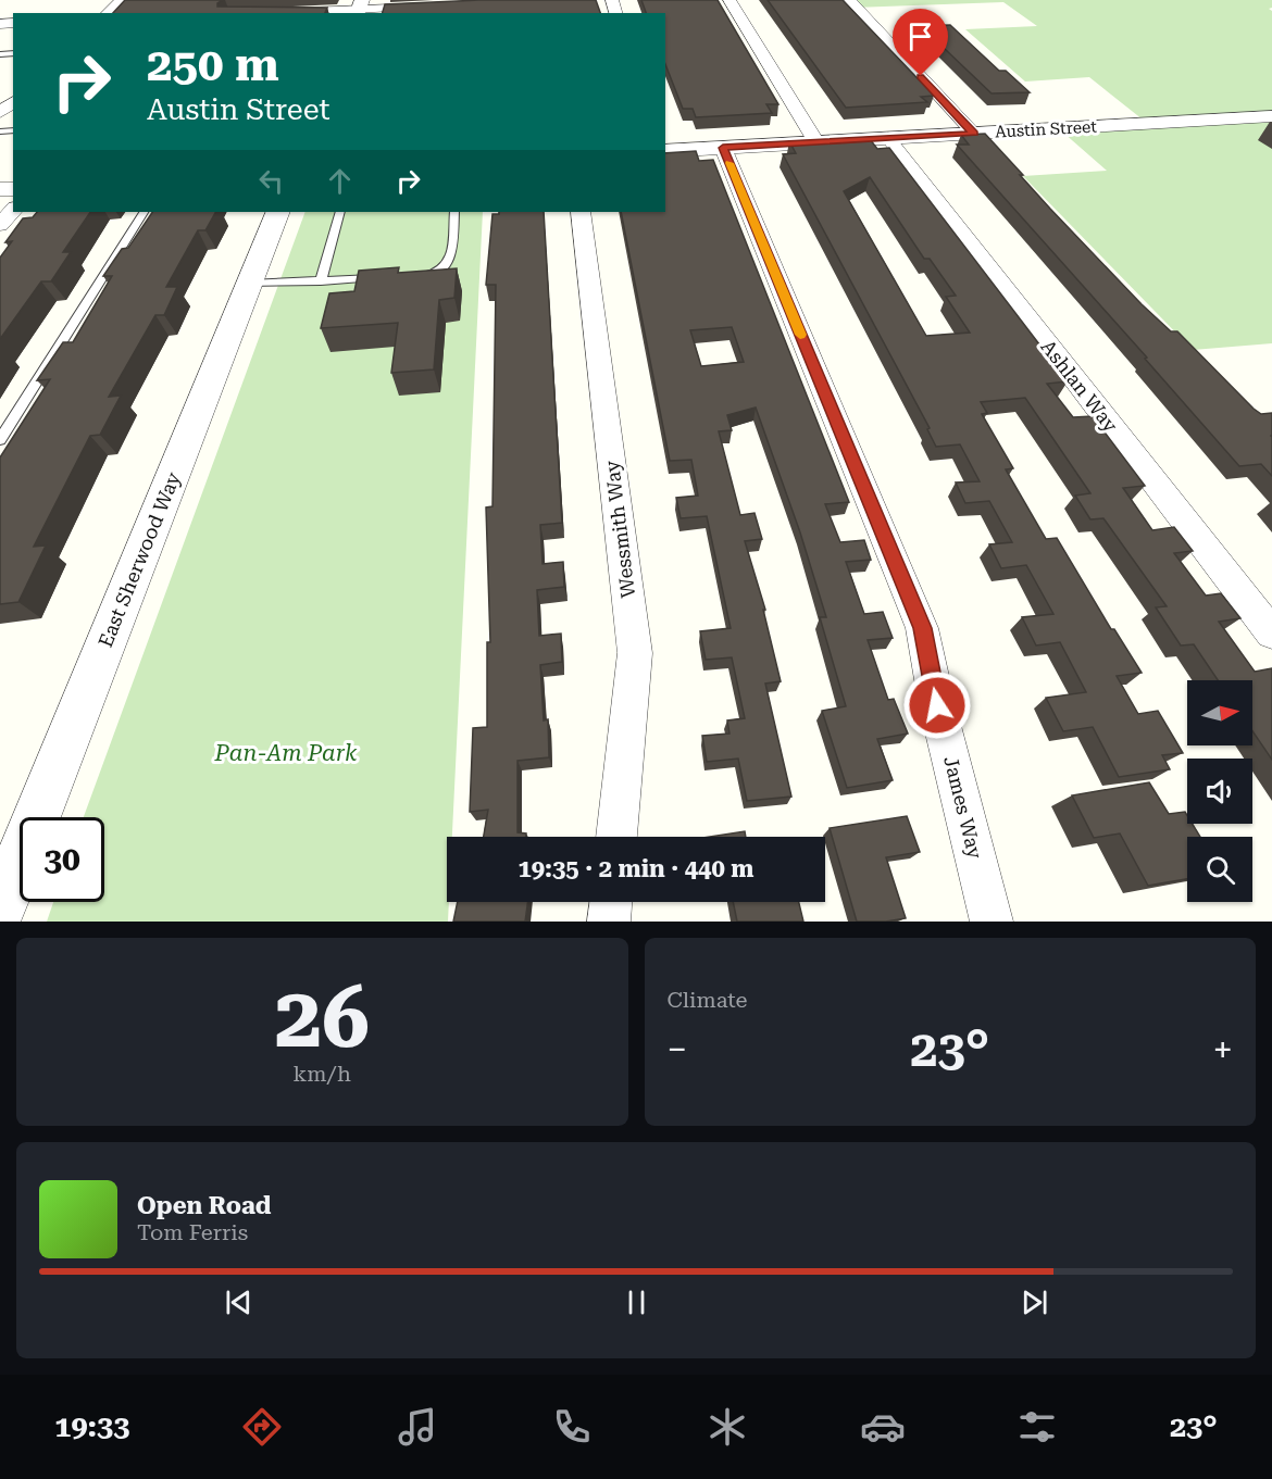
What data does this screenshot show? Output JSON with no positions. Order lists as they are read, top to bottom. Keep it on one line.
{"streets":{"street":["Austin Street","Ashlan Way","Wessmith Way","East Sherwood Way","James Way"]},"crossings":[["Austin Street","Ashlan Way"],["Austin Street","James Way"]],"parks":["Pan-Am Park"],"north":"right","page":{"turn":["250 m","Austin Street"],"limit":"30","trip":"19:35 · 2 min · 440 m","tile":[["26","km/h"],"Climate"],"heat":["−","23°","+"],"song":["Open Road","Tom Ferris"],"tabs":["19:33","23°"]}}
